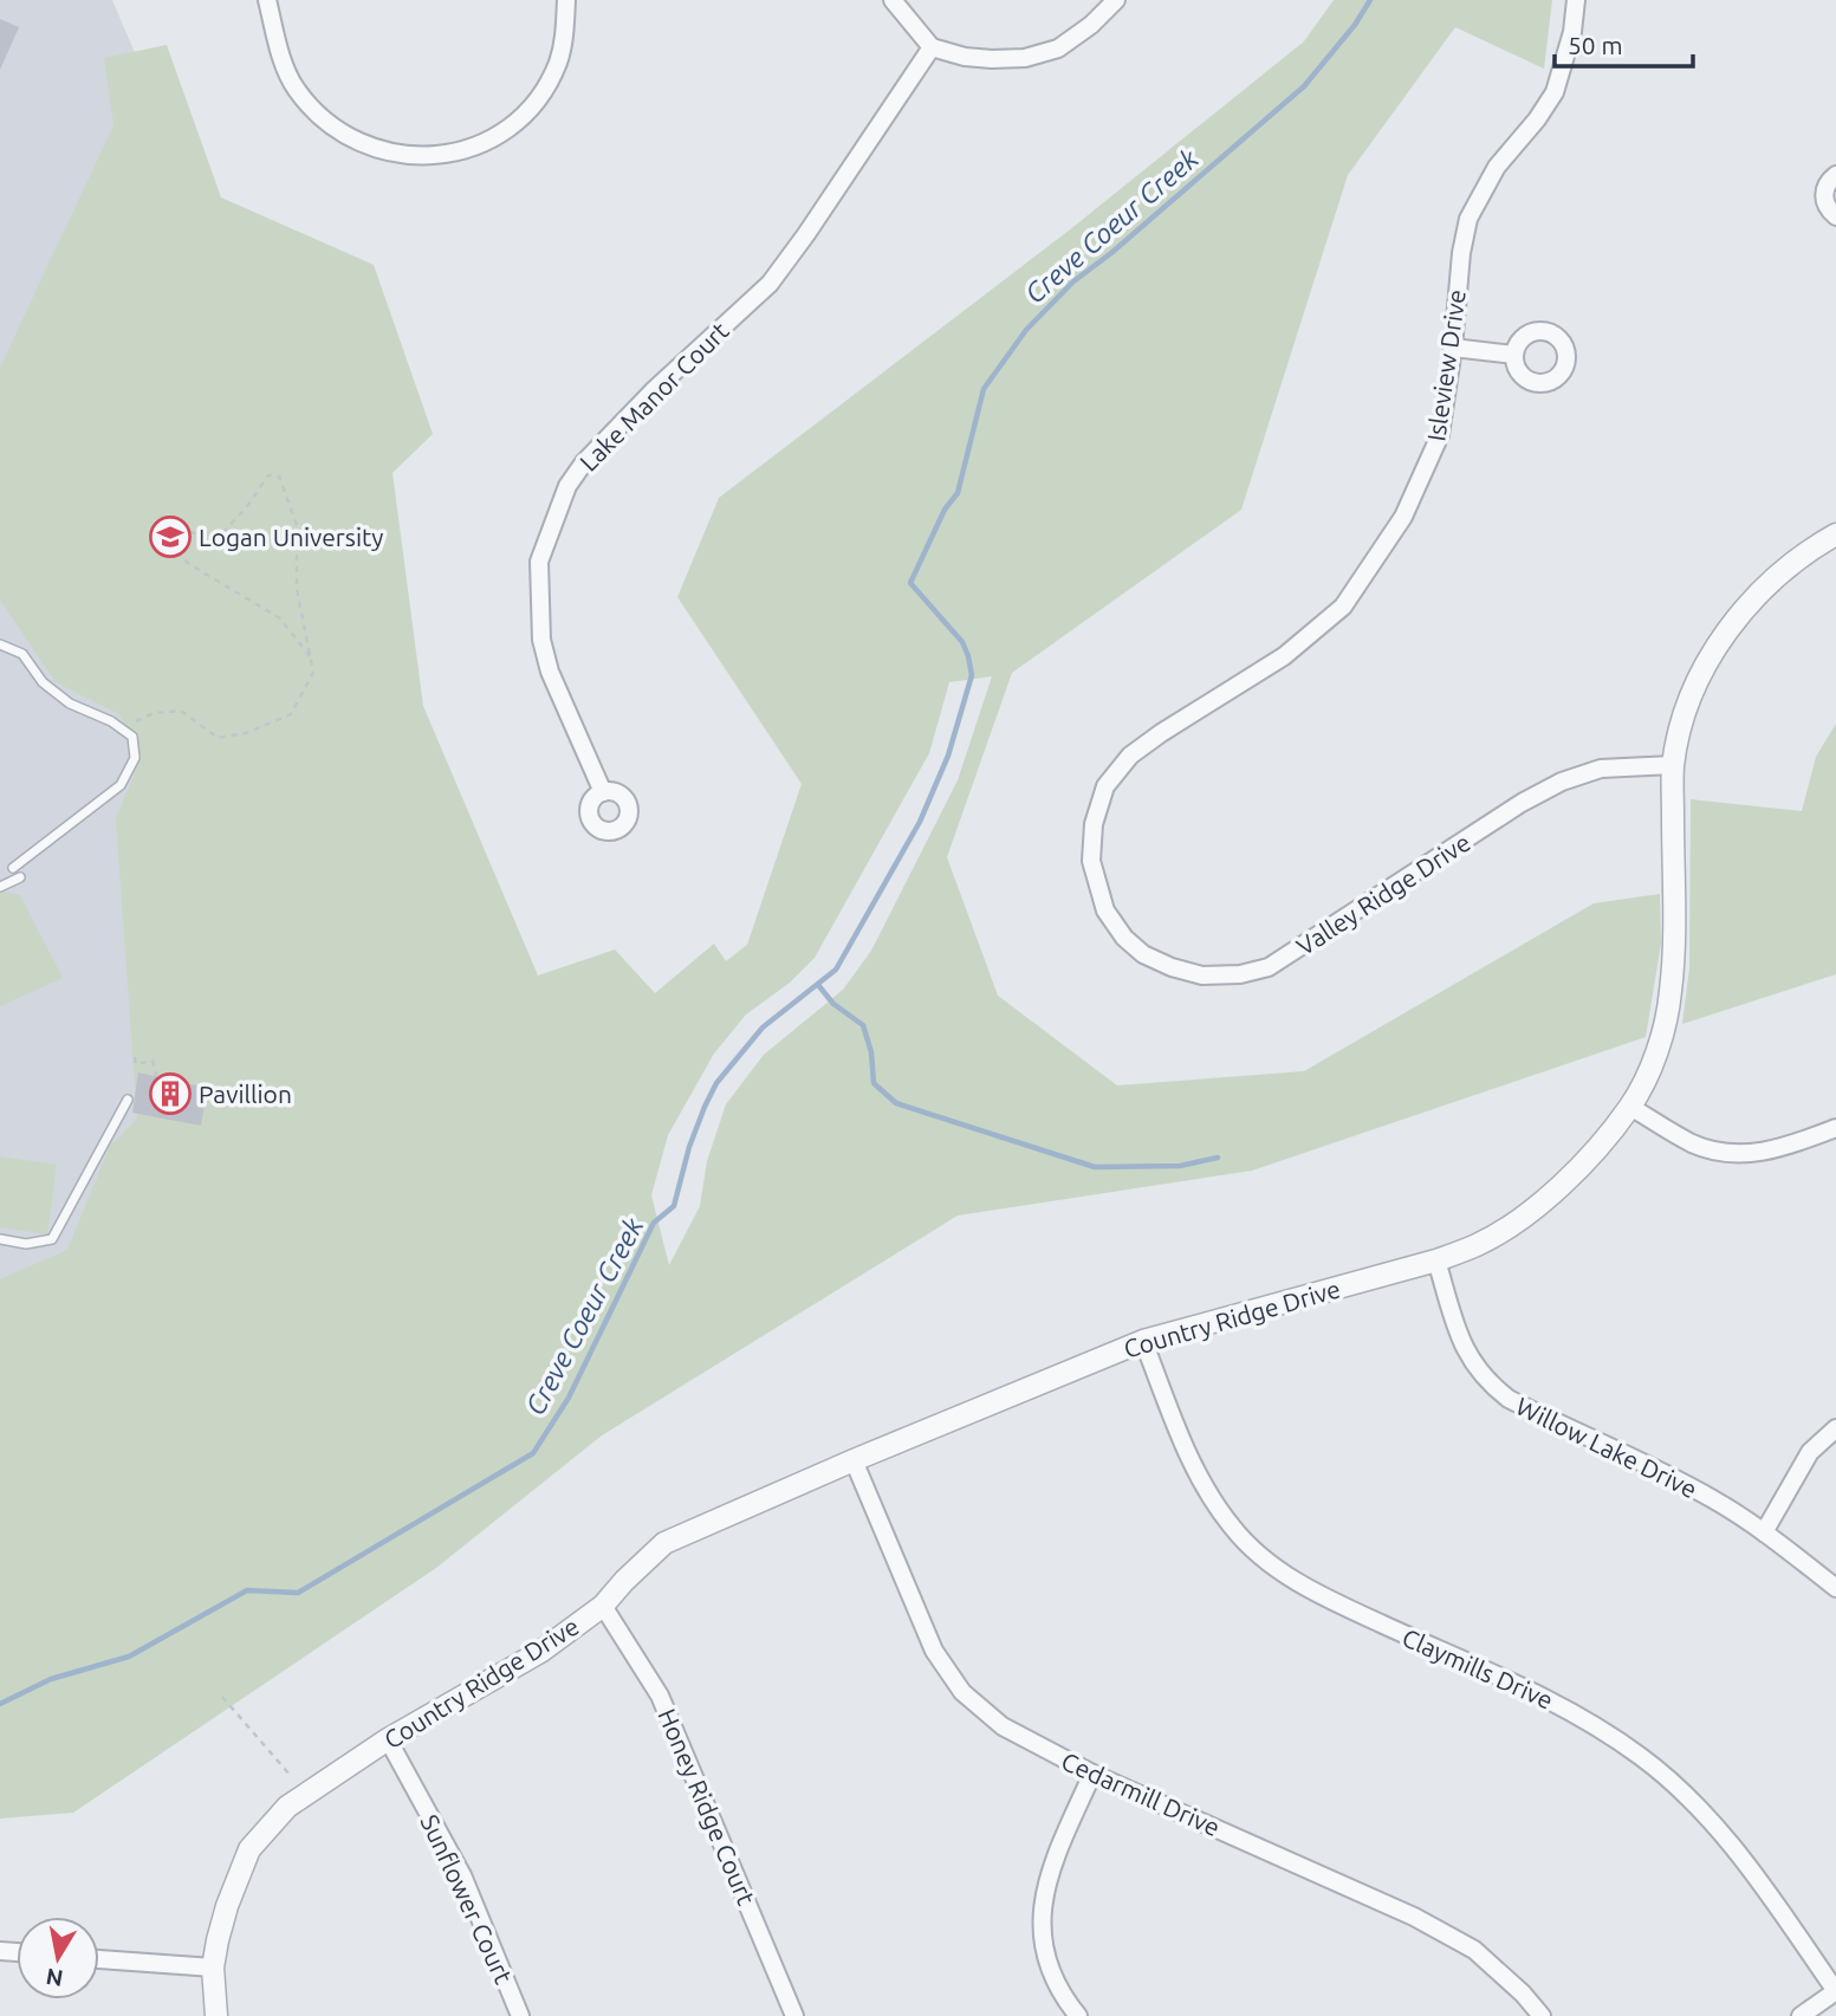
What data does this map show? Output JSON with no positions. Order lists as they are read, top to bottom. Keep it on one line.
{"streets":{"street":["Isleview Drive","Lake Manor Court","Valley Ridge Drive","Country Ridge Drive","Willow Lake Drive","Claymills Drive","Cedarmill Drive","Honey Ridge Court","Sunflower Court"]},"crossings":[["Isleview Drive","Valley Ridge Drive"],["Valley Ridge Drive","Country Ridge Drive"],["Country Ridge Drive","Willow Lake Drive"],["Country Ridge Drive","Claymills Drive"],["Country Ridge Drive","Cedarmill Drive"],["Country Ridge Drive","Honey Ridge Court"],["Country Ridge Drive","Sunflower Court"]],"water":["Creve Coeur Creek"],"places":{"school or university":["Logan University"],"building":["Pavillion"]},"scale_bar":"50 m","north":"bottom"}
